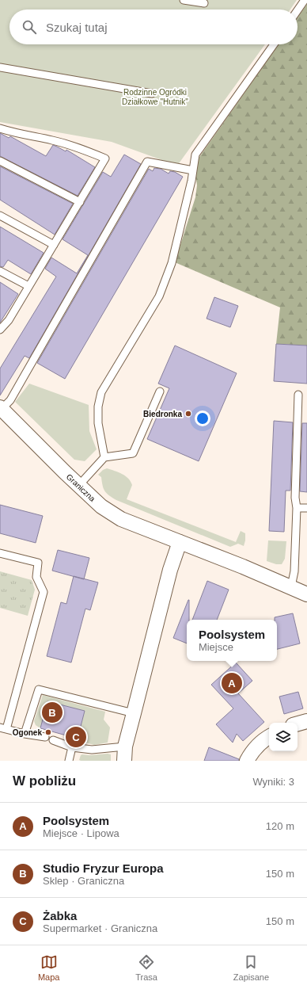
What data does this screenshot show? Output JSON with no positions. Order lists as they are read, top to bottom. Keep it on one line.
{"streets":{"street":["Graniczna"]},"parks":["Rodzinne Ogródki Działkowe \"Hutnik\""],"places":["Biedronka","Ogonek"],"page":{"search":"Szukaj tutaj","popup":["Poolsystem","Miejsce"],"pins":["A","B","C"],"heading":["W pobliżu","Wyniki: 3"],"list":[{"mark":"A","name":"Poolsystem","note":"Miejsce · Lipowa","value":"120 m"},{"mark":"B","name":"Studio Fryzur Europa","note":"Sklep · Graniczna","value":"150 m"},{"mark":"C","name":"Żabka","note":"Supermarket · Graniczna","value":"150 m"}],"nav":["Mapa","Trasa","Zapisane"]}}
